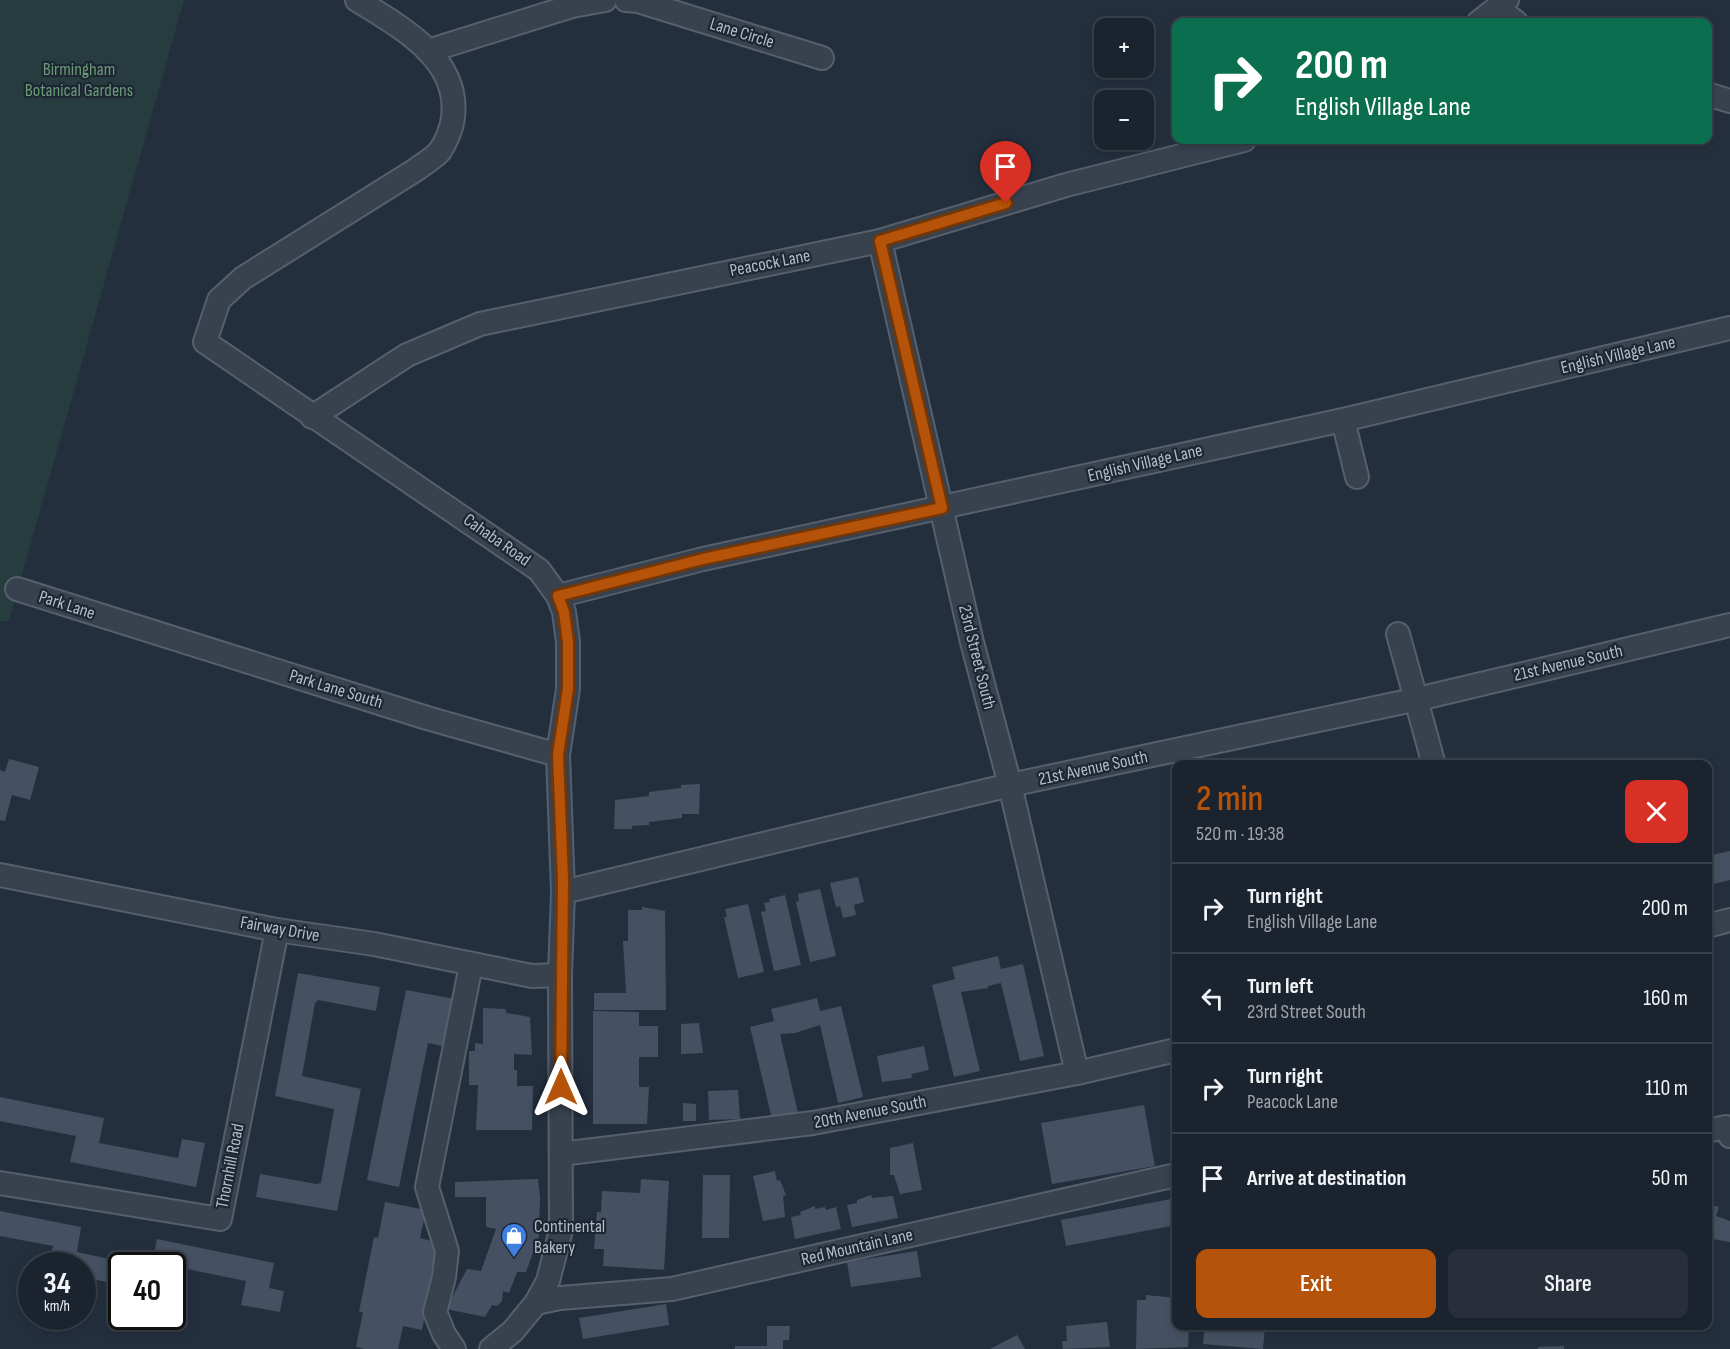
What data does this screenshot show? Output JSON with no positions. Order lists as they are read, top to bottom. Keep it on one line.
{"streets":{"street":["Lane Circle","Peacock Lane","English Village Lane","Cahaba Road","Park Lane","23rd Street South","21st Avenue South","Park Lane South","Fairway Drive","20th Avenue South","Thornhill Road","Red Mountain Lane"]},"crossings":[["Peacock Lane","Cahaba Road"],["Peacock Lane","23rd Street South"],["English Village Lane","Cahaba Road"],["English Village Lane","23rd Street South"],["Cahaba Road","21st Avenue South"],["Cahaba Road","Park Lane South"],["Cahaba Road","Fairway Drive"],["Cahaba Road","20th Avenue South"],["Cahaba Road","Red Mountain Lane"],["Park Lane","Park Lane South"],["23rd Street South","21st Avenue South"],["23rd Street South","20th Avenue South"],["Fairway Drive","Thornhill Road"]],"parks":["Birmingham Botanical Gardens"],"places":{"shop":["Continental Bakery"]},"page":{"map_buttons":["+","−"],"turn":["200 m","English Village Lane"],"heading":["2 min","520 m · 19:38"],"list":[{"name":"Turn right","note":"English Village Lane","value":"200 m"},{"name":"Turn left","note":"23rd Street South","value":"160 m"},{"name":"Turn right","note":"Peacock Lane","value":"110 m"},{"name":"Arrive at destination","value":"50 m"}],"buttons":["Exit","Share"],"speed":"34 km/h","limit":"40"}}
